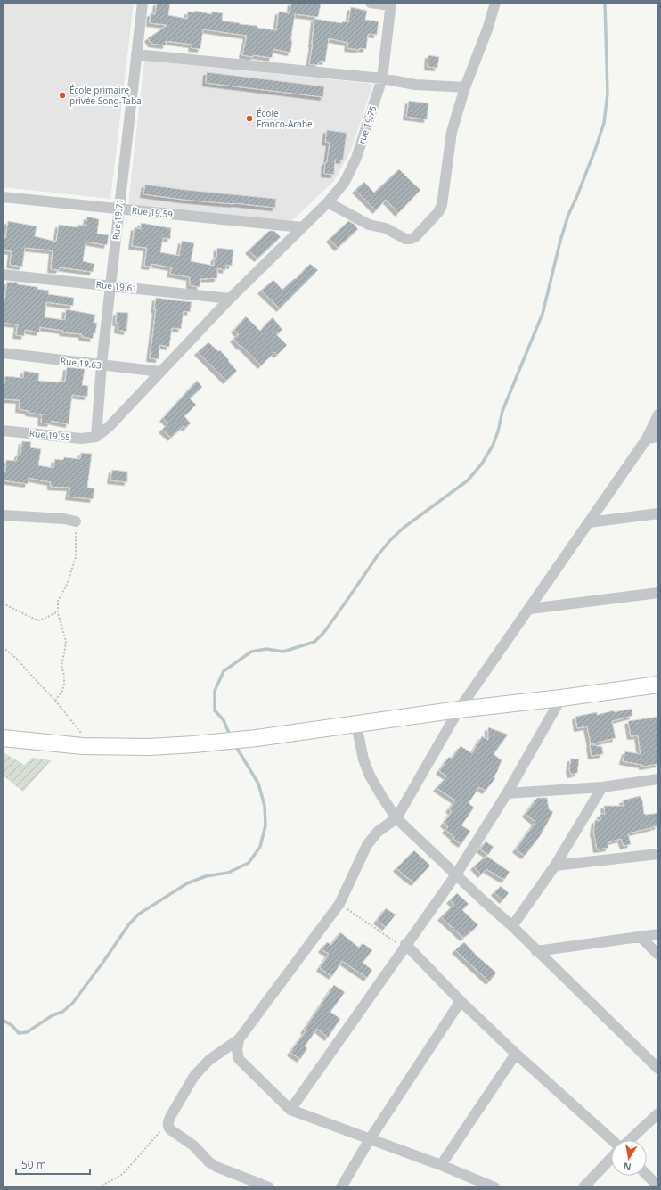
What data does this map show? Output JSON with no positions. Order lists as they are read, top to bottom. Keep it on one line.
{"streets":{"street":["rue 19.75","Rue 19.59","Rue 19.71","Rue 19.61","Rue 19.63","Rue 19.65"]},"crossings":[["rue 19.75","Rue 19.59"],["rue 19.75","Rue 19.71"],["rue 19.75","Rue 19.61"],["rue 19.75","Rue 19.63"],["rue 19.75","Rue 19.65"],["Rue 19.59","Rue 19.71"],["Rue 19.71","Rue 19.61"],["Rue 19.71","Rue 19.63"],["Rue 19.71","Rue 19.65"]],"places":["École primaire privée Song-Taba","École Franco-Arabe"],"scale_bar":"50 m","north":"bottom"}
